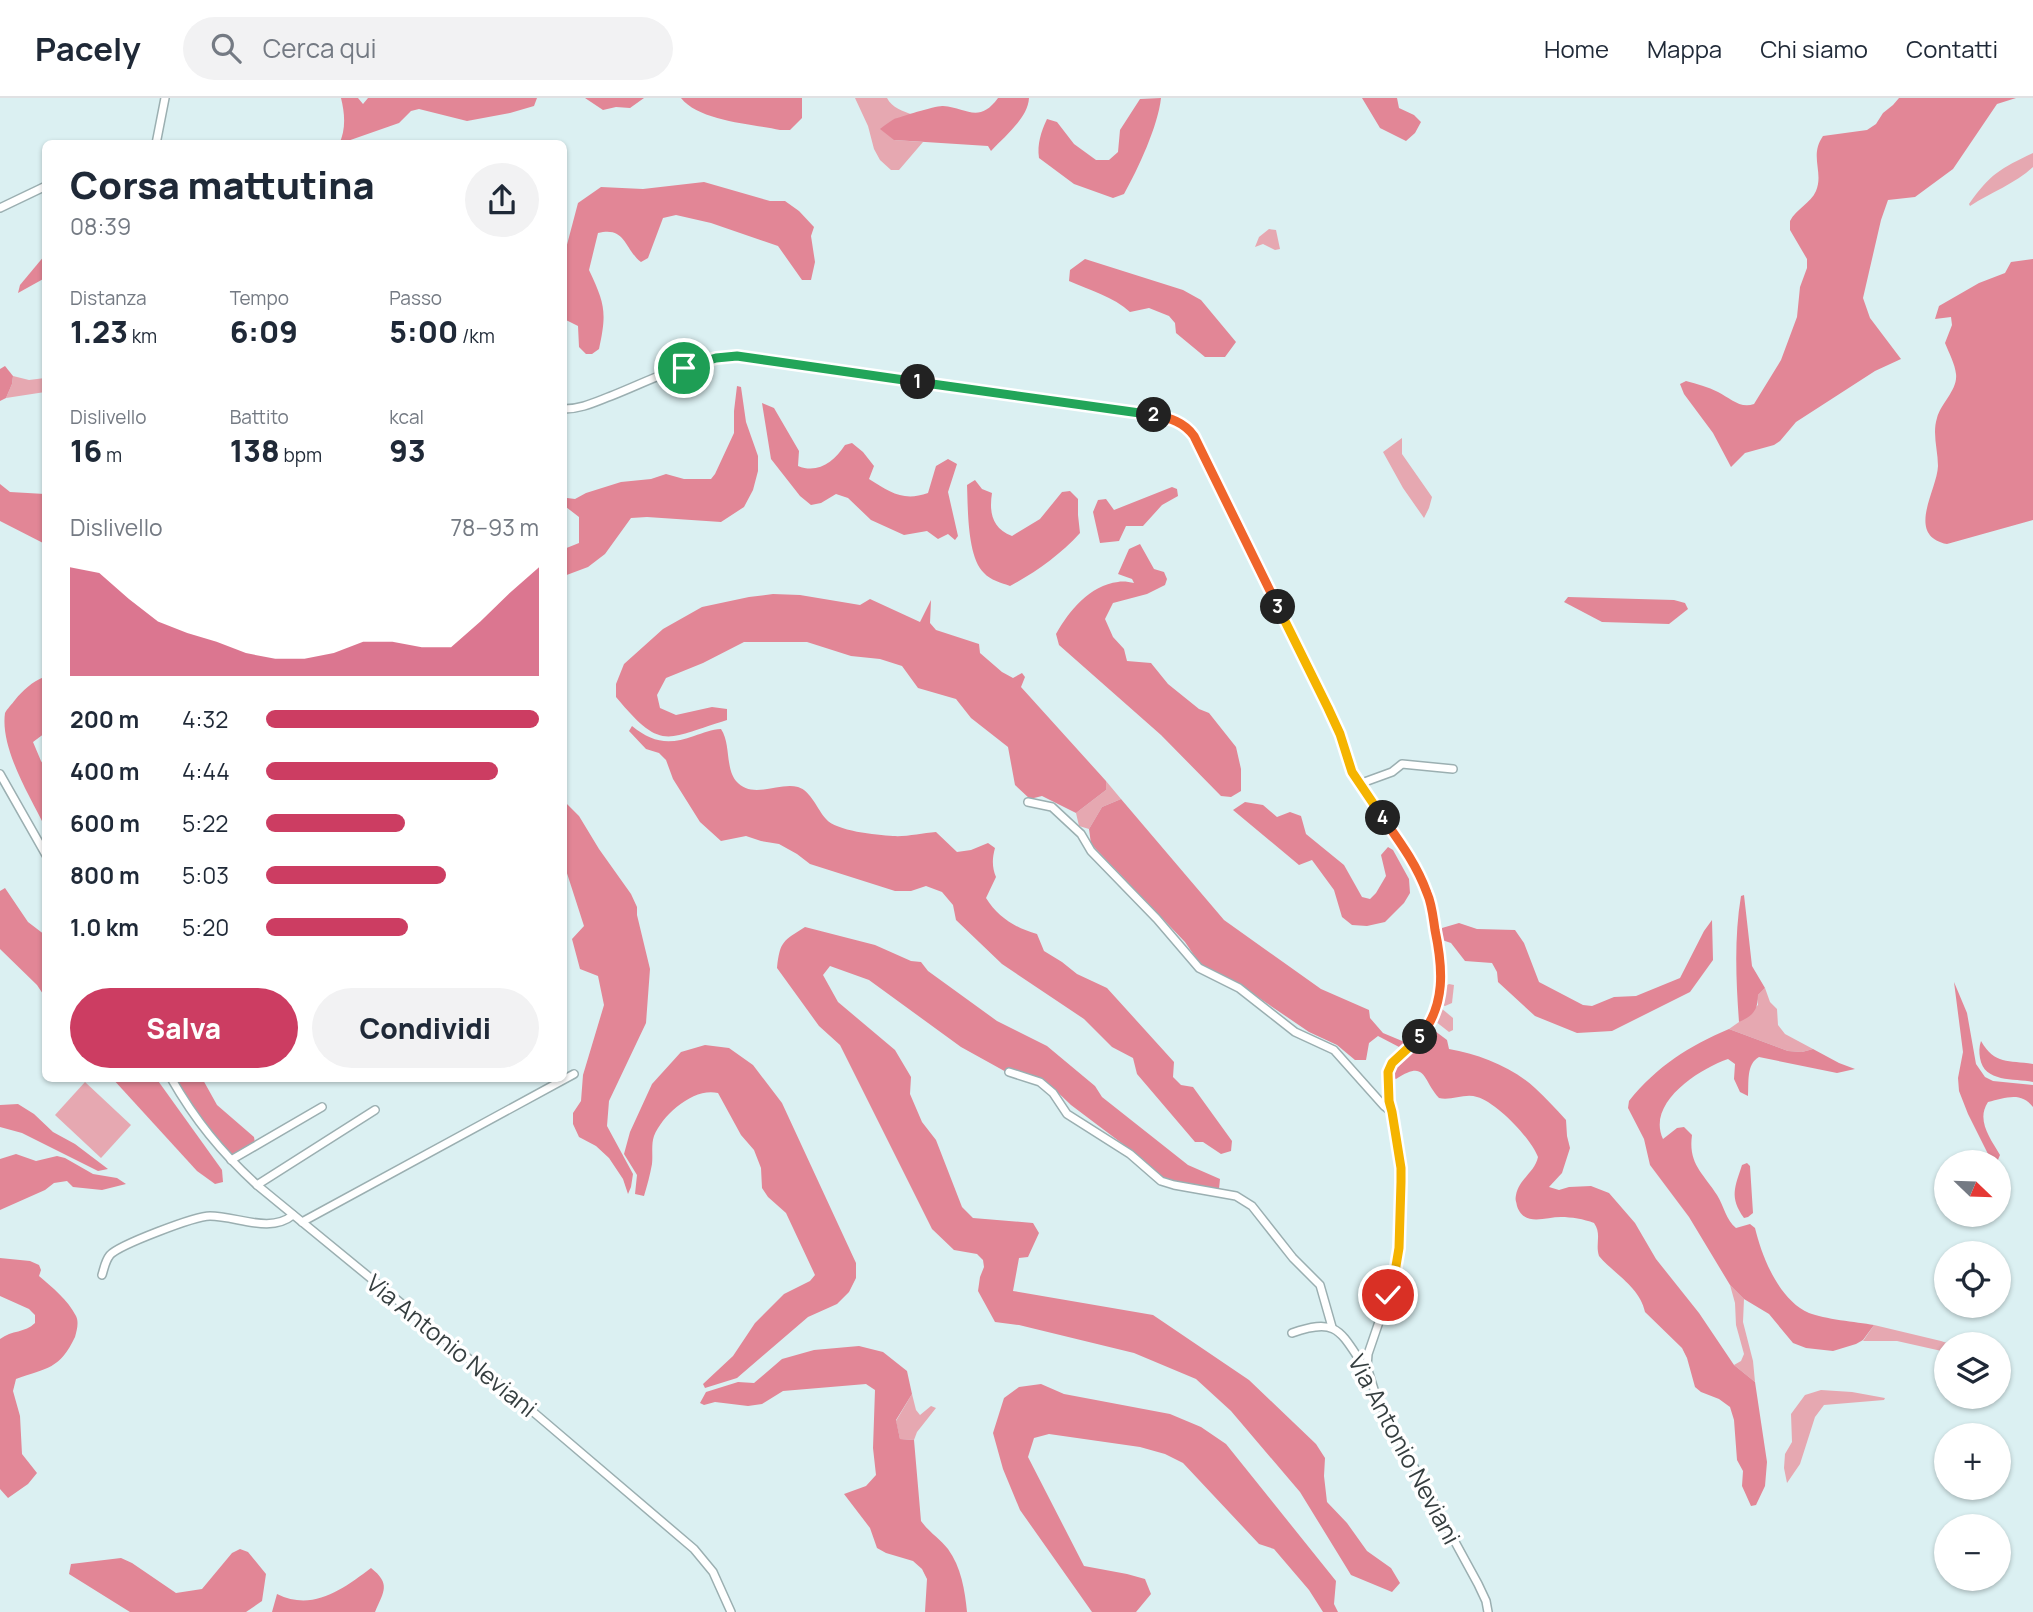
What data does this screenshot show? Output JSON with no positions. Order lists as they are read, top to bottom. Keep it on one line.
{"streets":{"street":["Via Antonio Neviani"]},"north":"bottom right","page":{"header":"Pacely","search":"Cerca qui","nav":["Home","Mappa","Chi siamo","Contatti"],"heading":["Corsa mattutina","08:39"],"stats":[["Distanza","1.23 km"],["Tempo","6:09"],["Passo","5:00 /km"],["Dislivello","16 m"],["Battito","138 bpm"],["kcal","93"]],"pins":["1","2","3","4","5"],"chart":["Dislivello","78–93 m"],"list":[{"name":"200 m","note":"4:32"},{"name":"400 m","note":"4:44"},{"name":"600 m","note":"5:22"},{"name":"800 m","note":"5:03"},{"name":"1.0 km","note":"5:20"}],"buttons":["Salva","Condividi"],"map_buttons":["+","−"]}}
